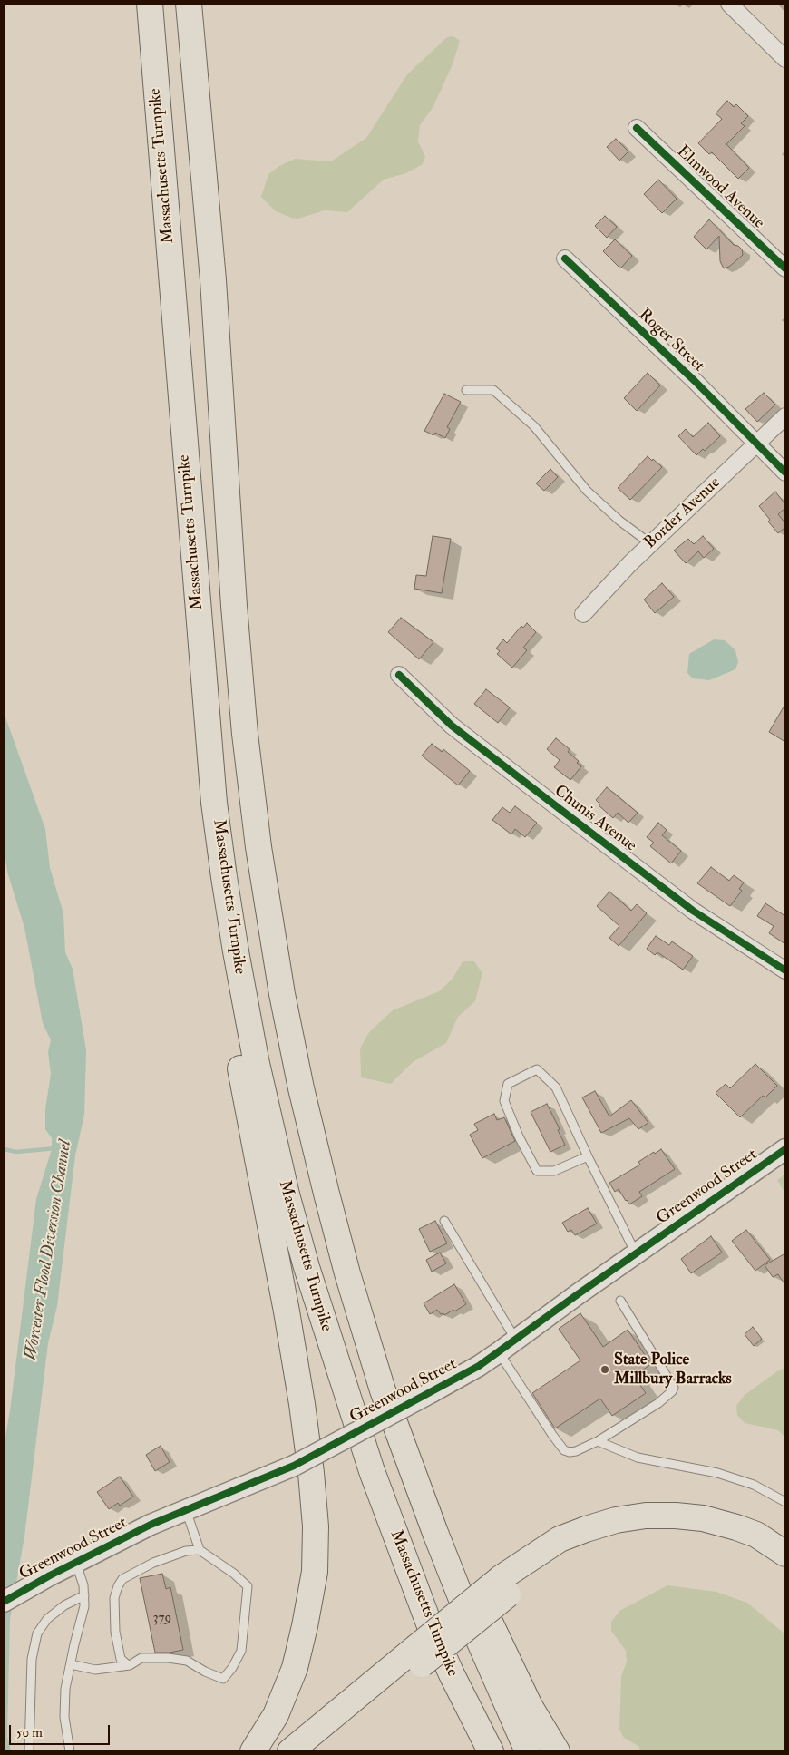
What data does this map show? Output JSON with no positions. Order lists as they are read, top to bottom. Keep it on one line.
{"streets":{"highway":["Massachusetts Turnpike"],"street":["Elmwood Avenue","Roger Street","Border Avenue","Chunis Avenue","Greenwood Street"]},"crossings":[["Roger Street","Border Avenue"]],"water":["Worcester Flood Diversion Channel"],"places":["State Police Millbury Barracks"],"house_numbers":["379"],"scale_bar":"50 m"}
